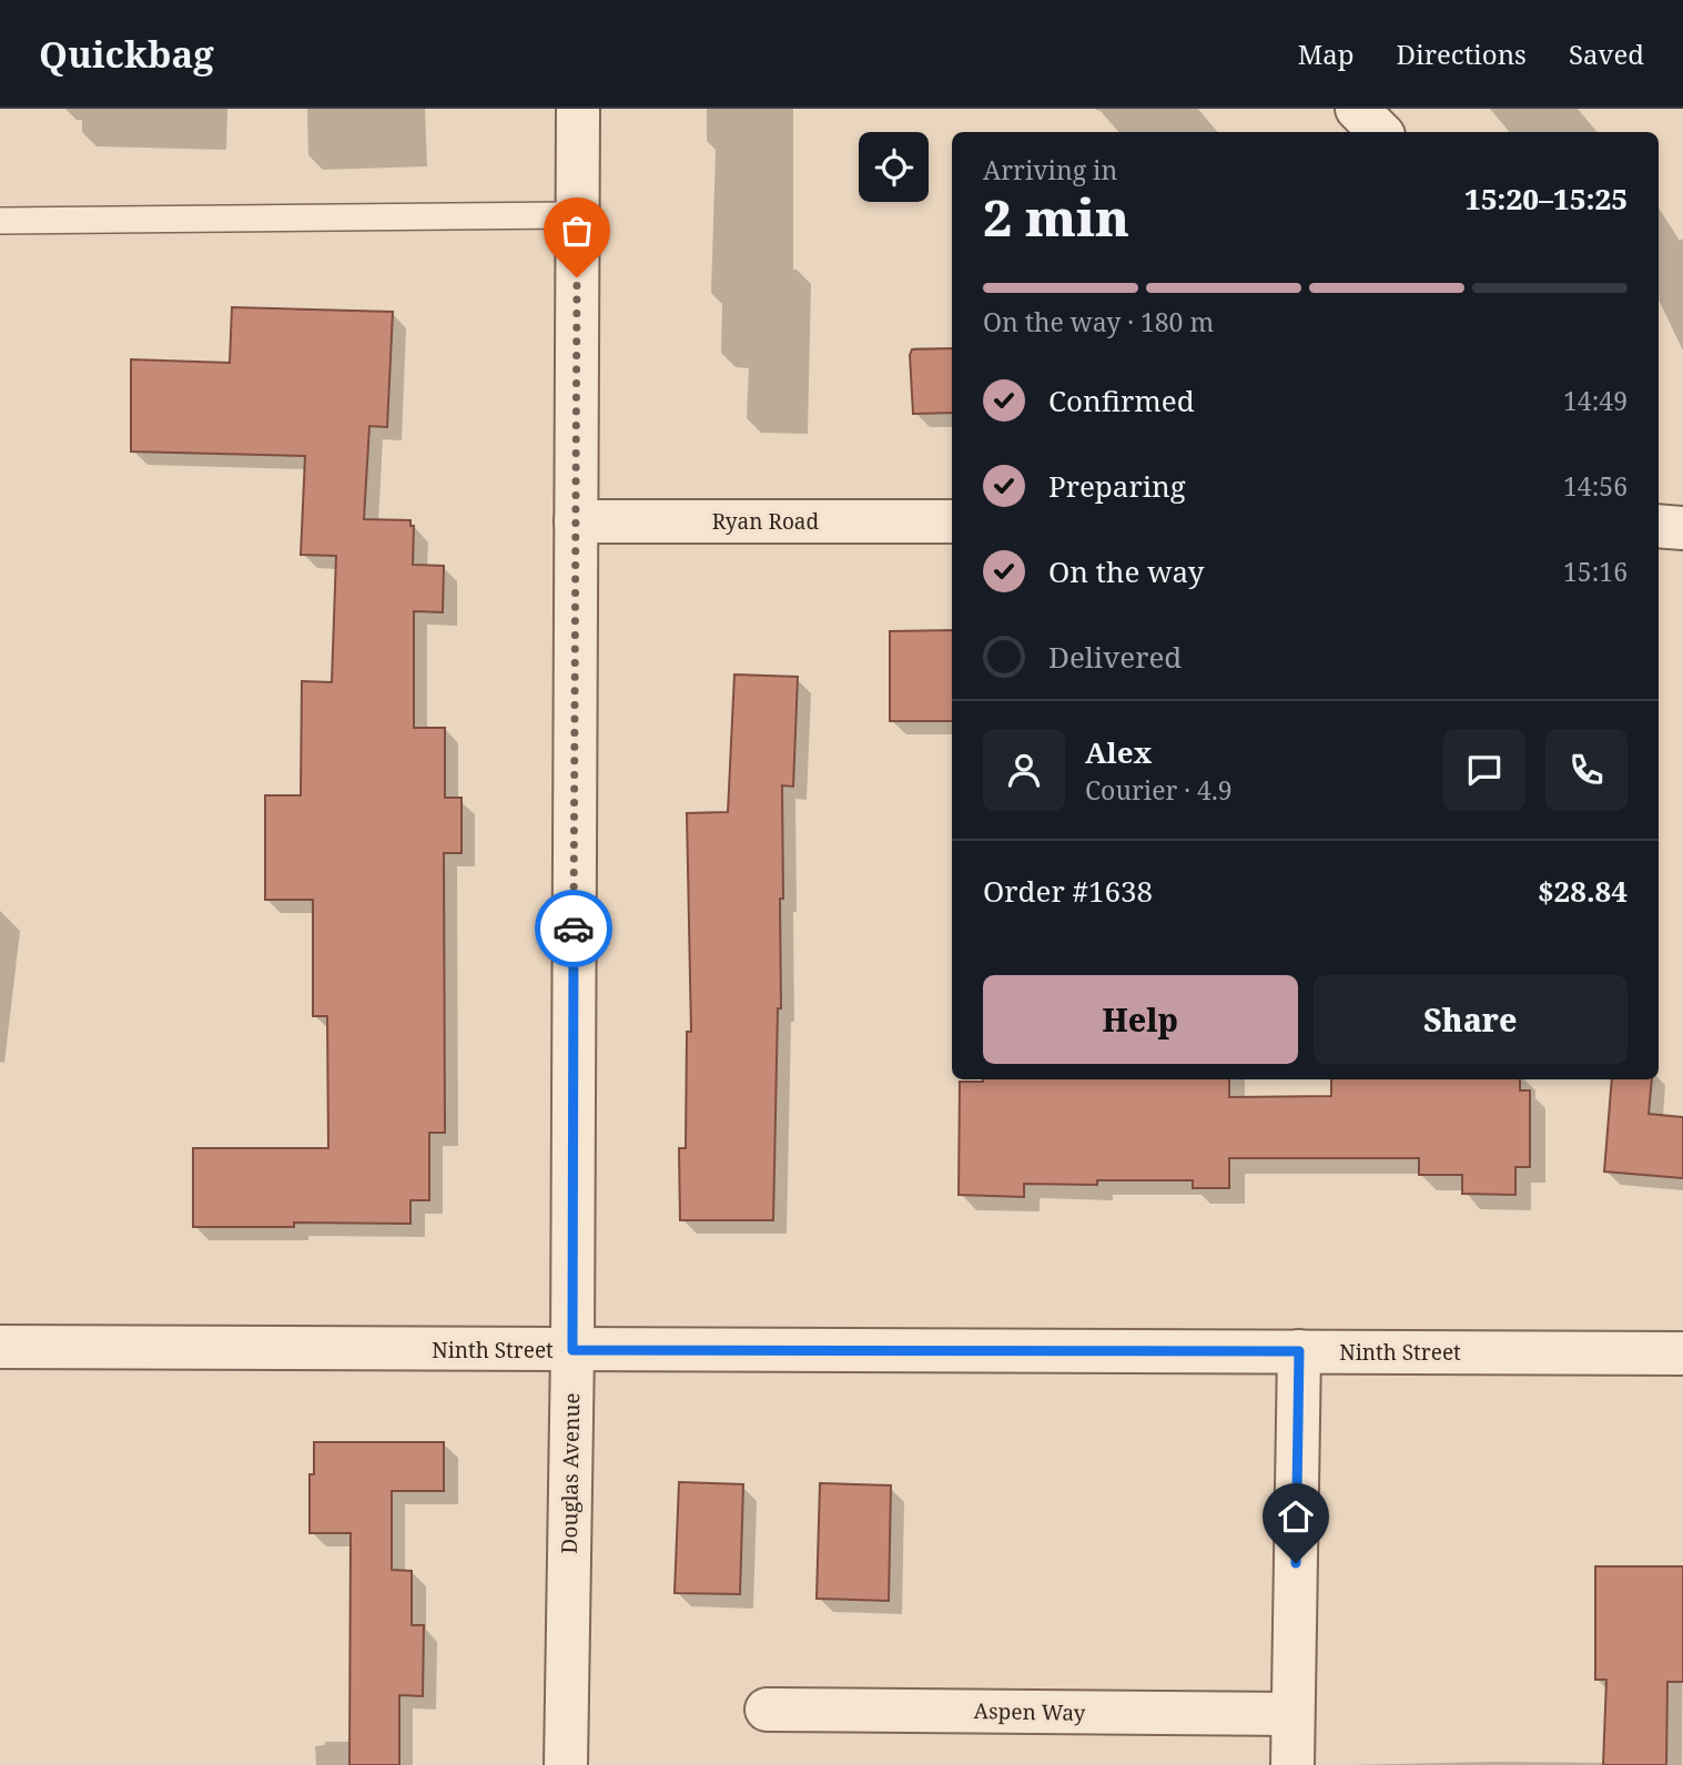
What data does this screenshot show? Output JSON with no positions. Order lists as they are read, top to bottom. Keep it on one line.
{"streets":{"street":["Ryan Road","Ninth Street","Douglas Avenue","Aspen Way"]},"crossings":[["Ryan Road","Douglas Avenue"],["Ninth Street","Douglas Avenue"]],"page":{"header":"Quickbag","nav":["Map","Directions","Saved"],"heading":["2 min","Arriving in","15:20–15:25"],"panel":["Alex","Courier · 4.9","Order #1638","$28.84"],"bar":"On the way · 180 m","list":[["Confirmed","14:49"],["Preparing","14:56"],["On the way","15:16"],"Delivered"],"buttons":["Help","Share"]}}
